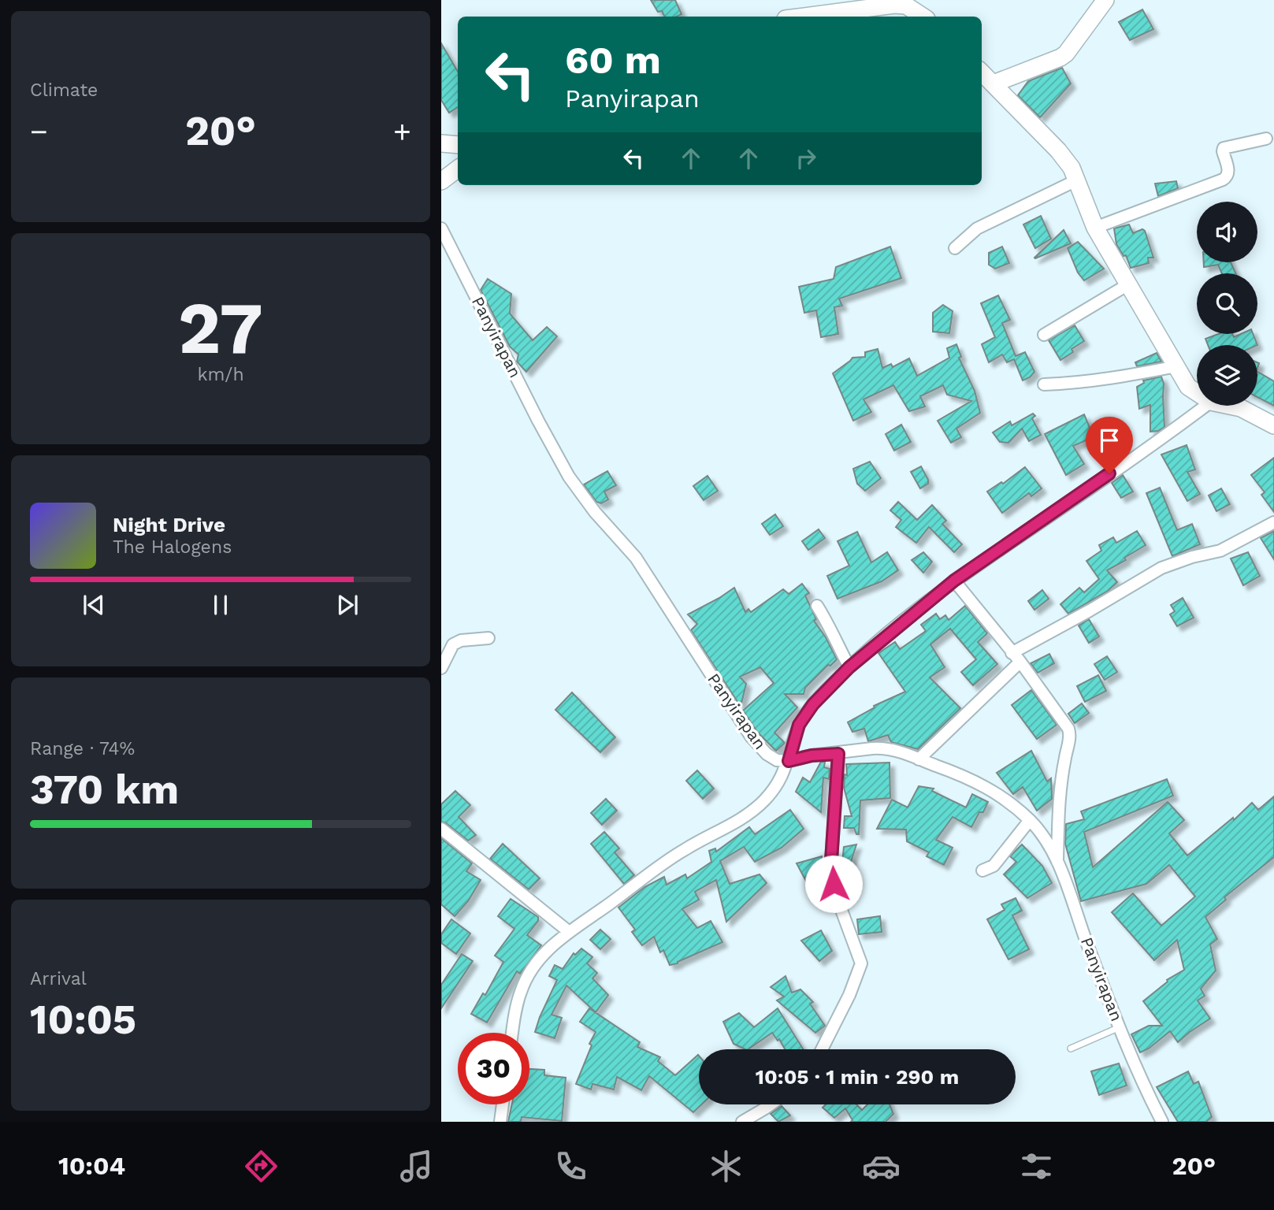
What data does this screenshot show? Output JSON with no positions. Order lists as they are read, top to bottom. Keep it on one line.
{"streets":{"street":["Panyirapan"]},"page":{"tile":["Climate",["27","km/h"],["Range · 74%","370 km"],["Arrival","10:05"]],"turn":["60 m","Panyirapan"],"heat":["−","20°","+"],"song":["Night Drive","The Halogens"],"limit":"30","trip":"10:05 · 1 min · 290 m","tabs":["10:04","20°"]}}
